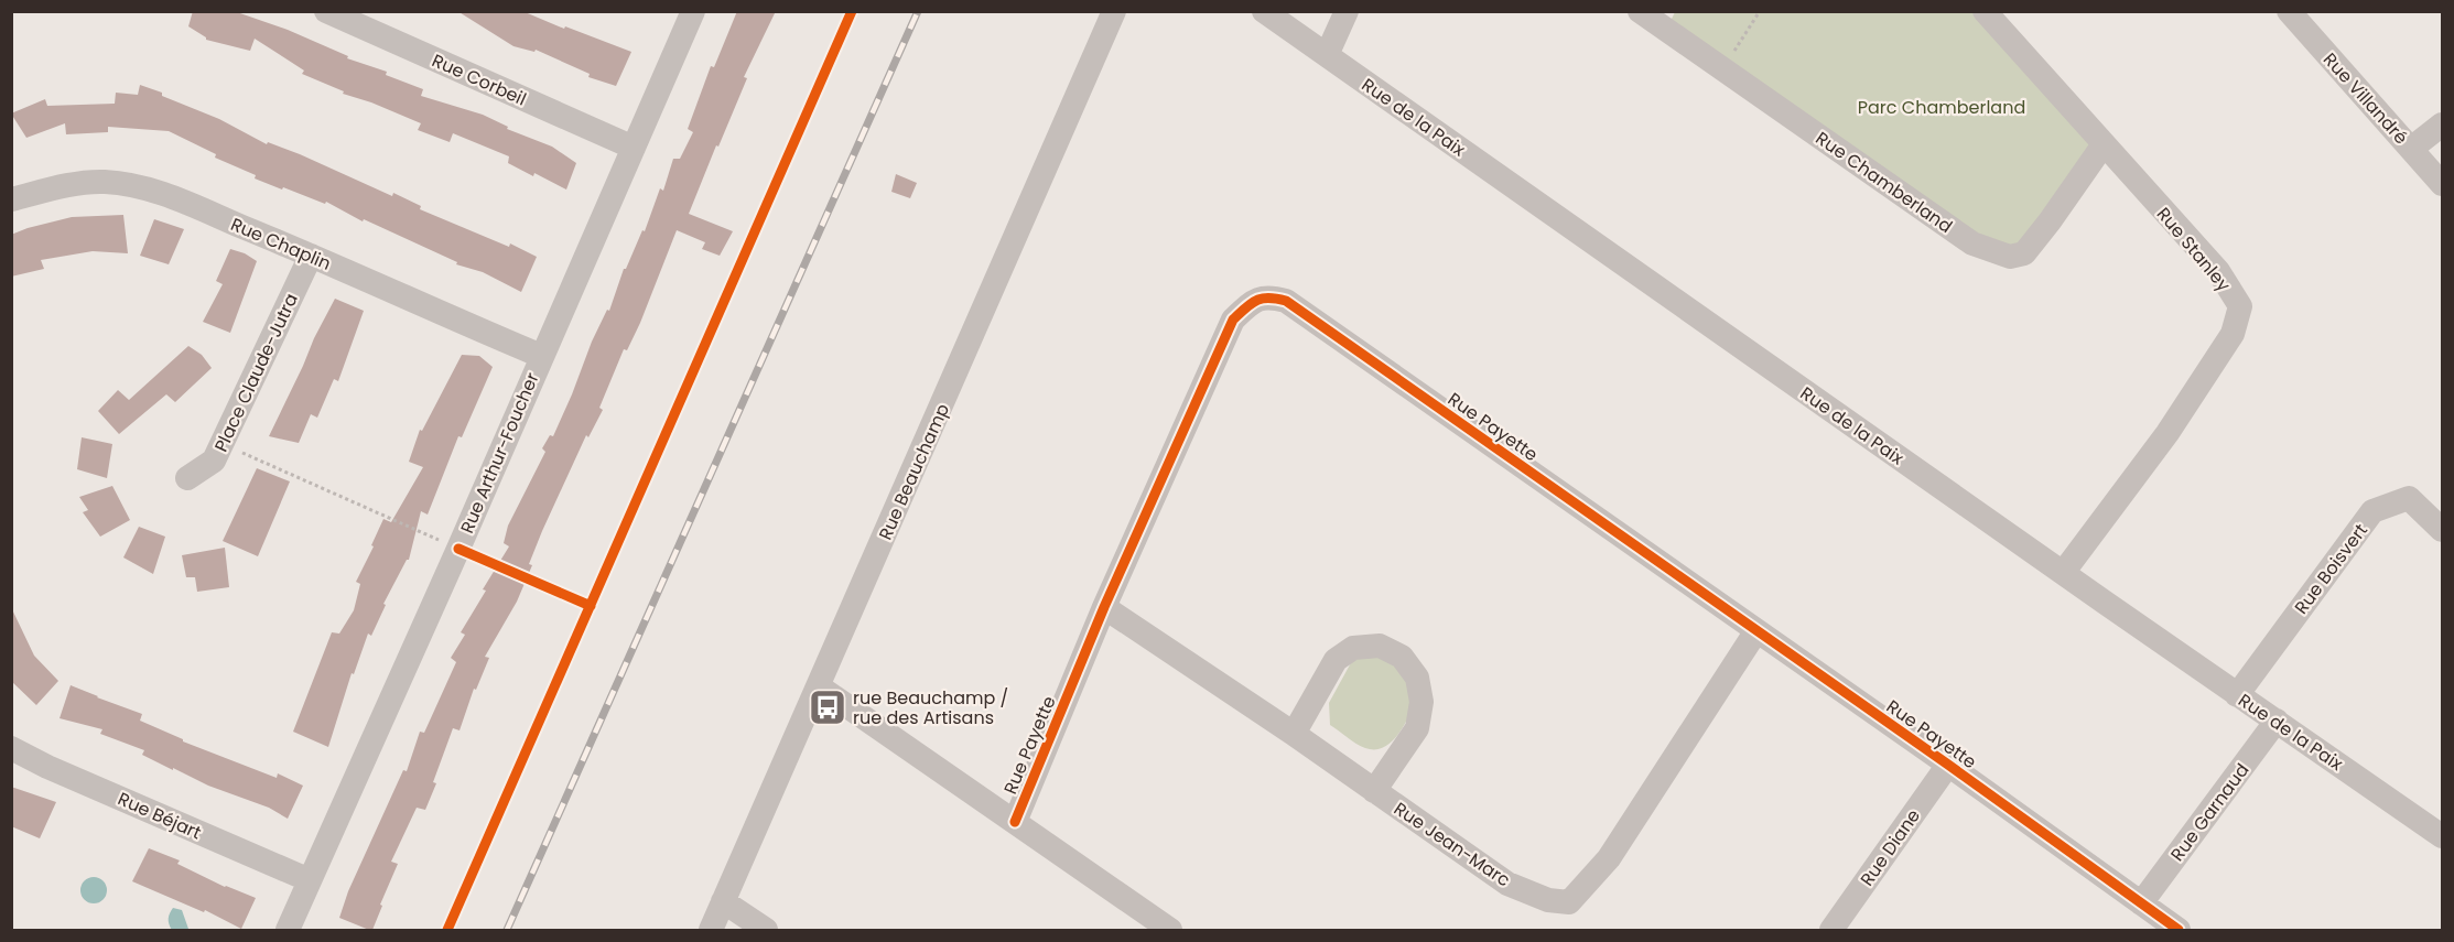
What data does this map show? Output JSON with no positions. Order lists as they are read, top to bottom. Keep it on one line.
{"streets":{"street":["Rue Corbeil","Rue Villandré","Rue de la Paix","Rue Chamberland","Rue Chaplin","Rue Stanley","Place Claude-Jutra","Rue Payette","Rue Arthur-Foucher","Rue Beauchamp","Rue Boisvert","Rue Garnaud","Rue Béjart","Rue Jean-Marc","Rue Diane"]},"crossings":[["Rue Corbeil","Rue Arthur-Foucher"],["Rue de la Paix","Rue Stanley"],["Rue de la Paix","Rue Boisvert"],["Rue de la Paix","Rue Garnaud"],["Rue Chamberland","Rue Stanley"],["Rue Chaplin","Place Claude-Jutra"],["Rue Chaplin","Rue Arthur-Foucher"],["Rue Payette","Rue Garnaud"],["Rue Payette","Rue Jean-Marc"],["Rue Payette","Rue Diane"],["Rue Arthur-Foucher","Rue Béjart"]],"parks":["Parc Chamberland"],"places":{"bus stop":["rue Beauchamp / rue des Artisans"]}}
